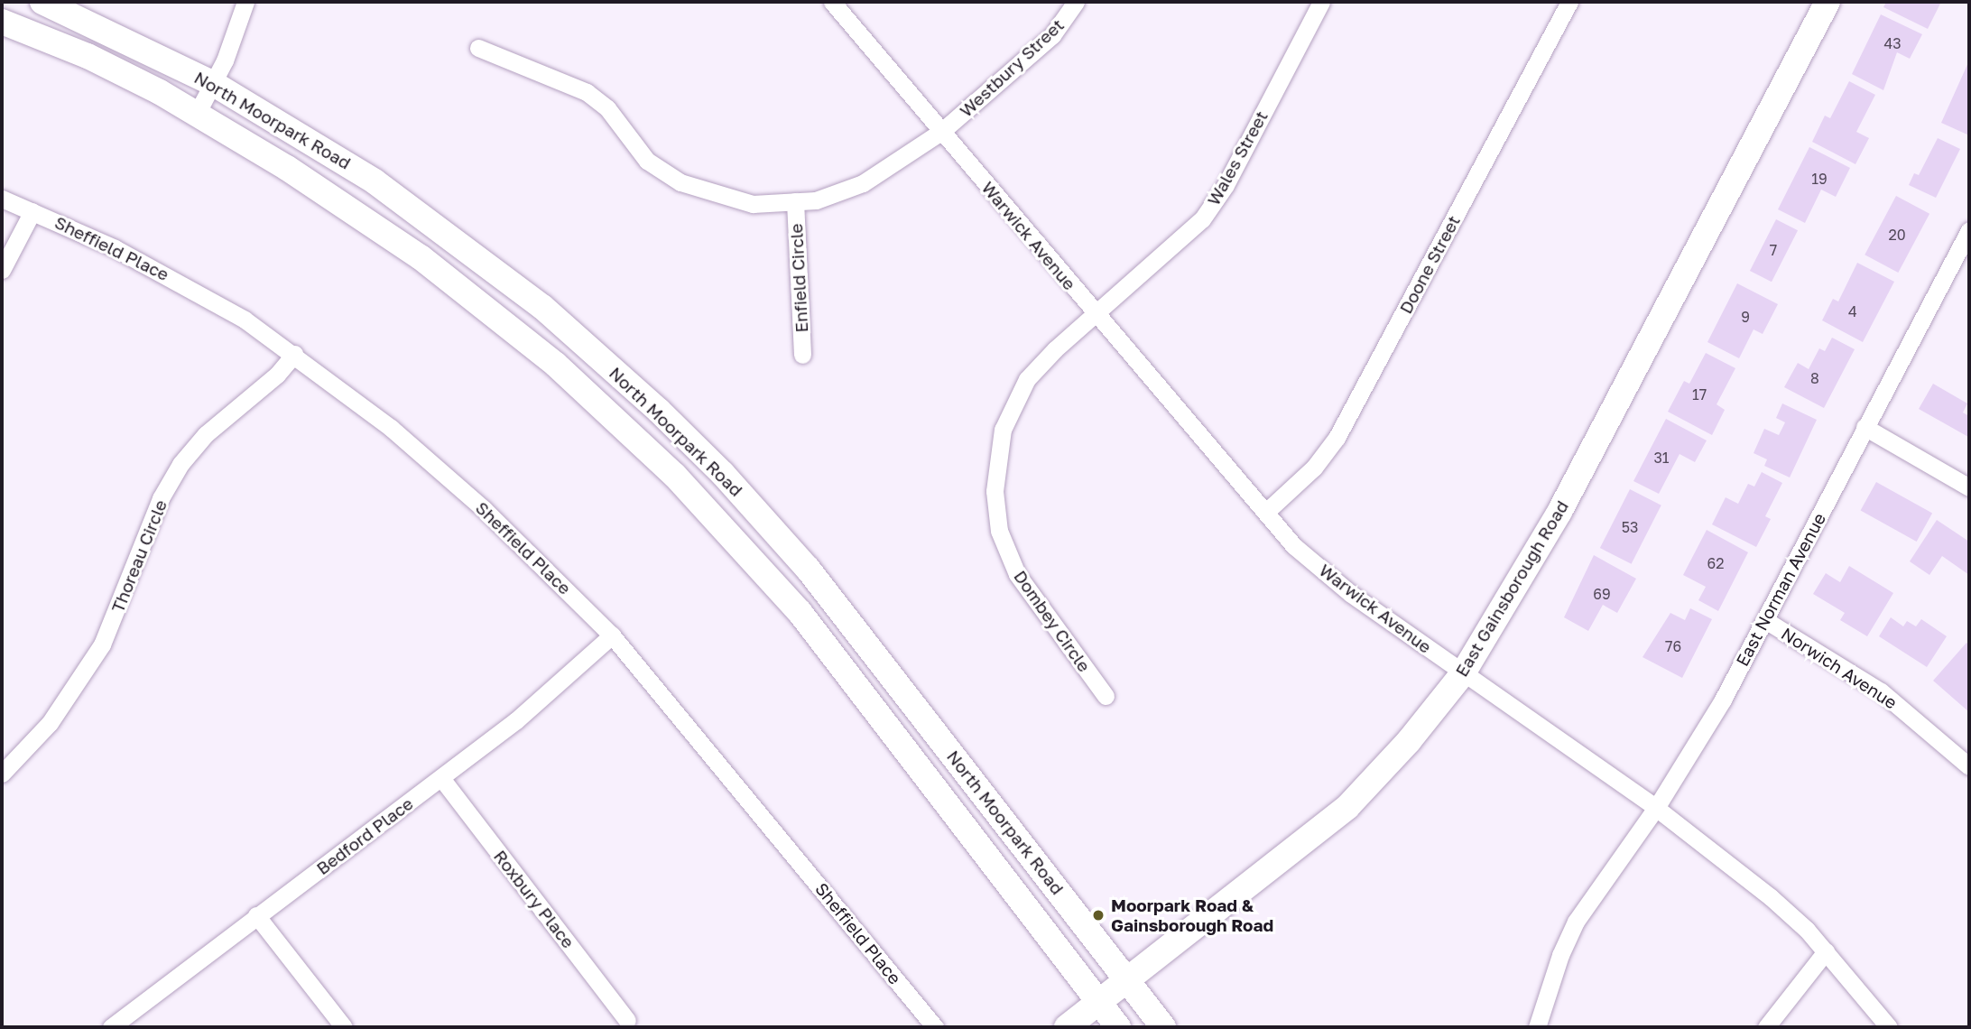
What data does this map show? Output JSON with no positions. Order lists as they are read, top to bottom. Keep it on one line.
{"streets":{"main road":["North Moorpark Road","East Gainsborough Road"],"street":["Westbury Street","Wales Street","Warwick Avenue","Sheffield Place","Doone Street","Enfield Circle","Thoreau Circle","East Norman Avenue","Dombey Circle","Norwich Avenue","Bedford Place","Roxbury Place"]},"crossings":[["Westbury Street","Warwick Avenue"],["Westbury Street","Enfield Circle"],["North Moorpark Road","East Gainsborough Road"],["Wales Street","Warwick Avenue"],["Wales Street","Dombey Circle"],["Warwick Avenue","Doone Street"],["Warwick Avenue","East Gainsborough Road"],["Warwick Avenue","East Norman Avenue"],["Warwick Avenue","Dombey Circle"],["Sheffield Place","Thoreau Circle"],["Sheffield Place","Bedford Place"],["East Norman Avenue","Norwich Avenue"],["Bedford Place","Roxbury Place"]],"places":["Moorpark Road & Gainsborough Road"],"house_numbers":["43","19","20","7","4","9","8","17","31","53","62","69","76"]}
